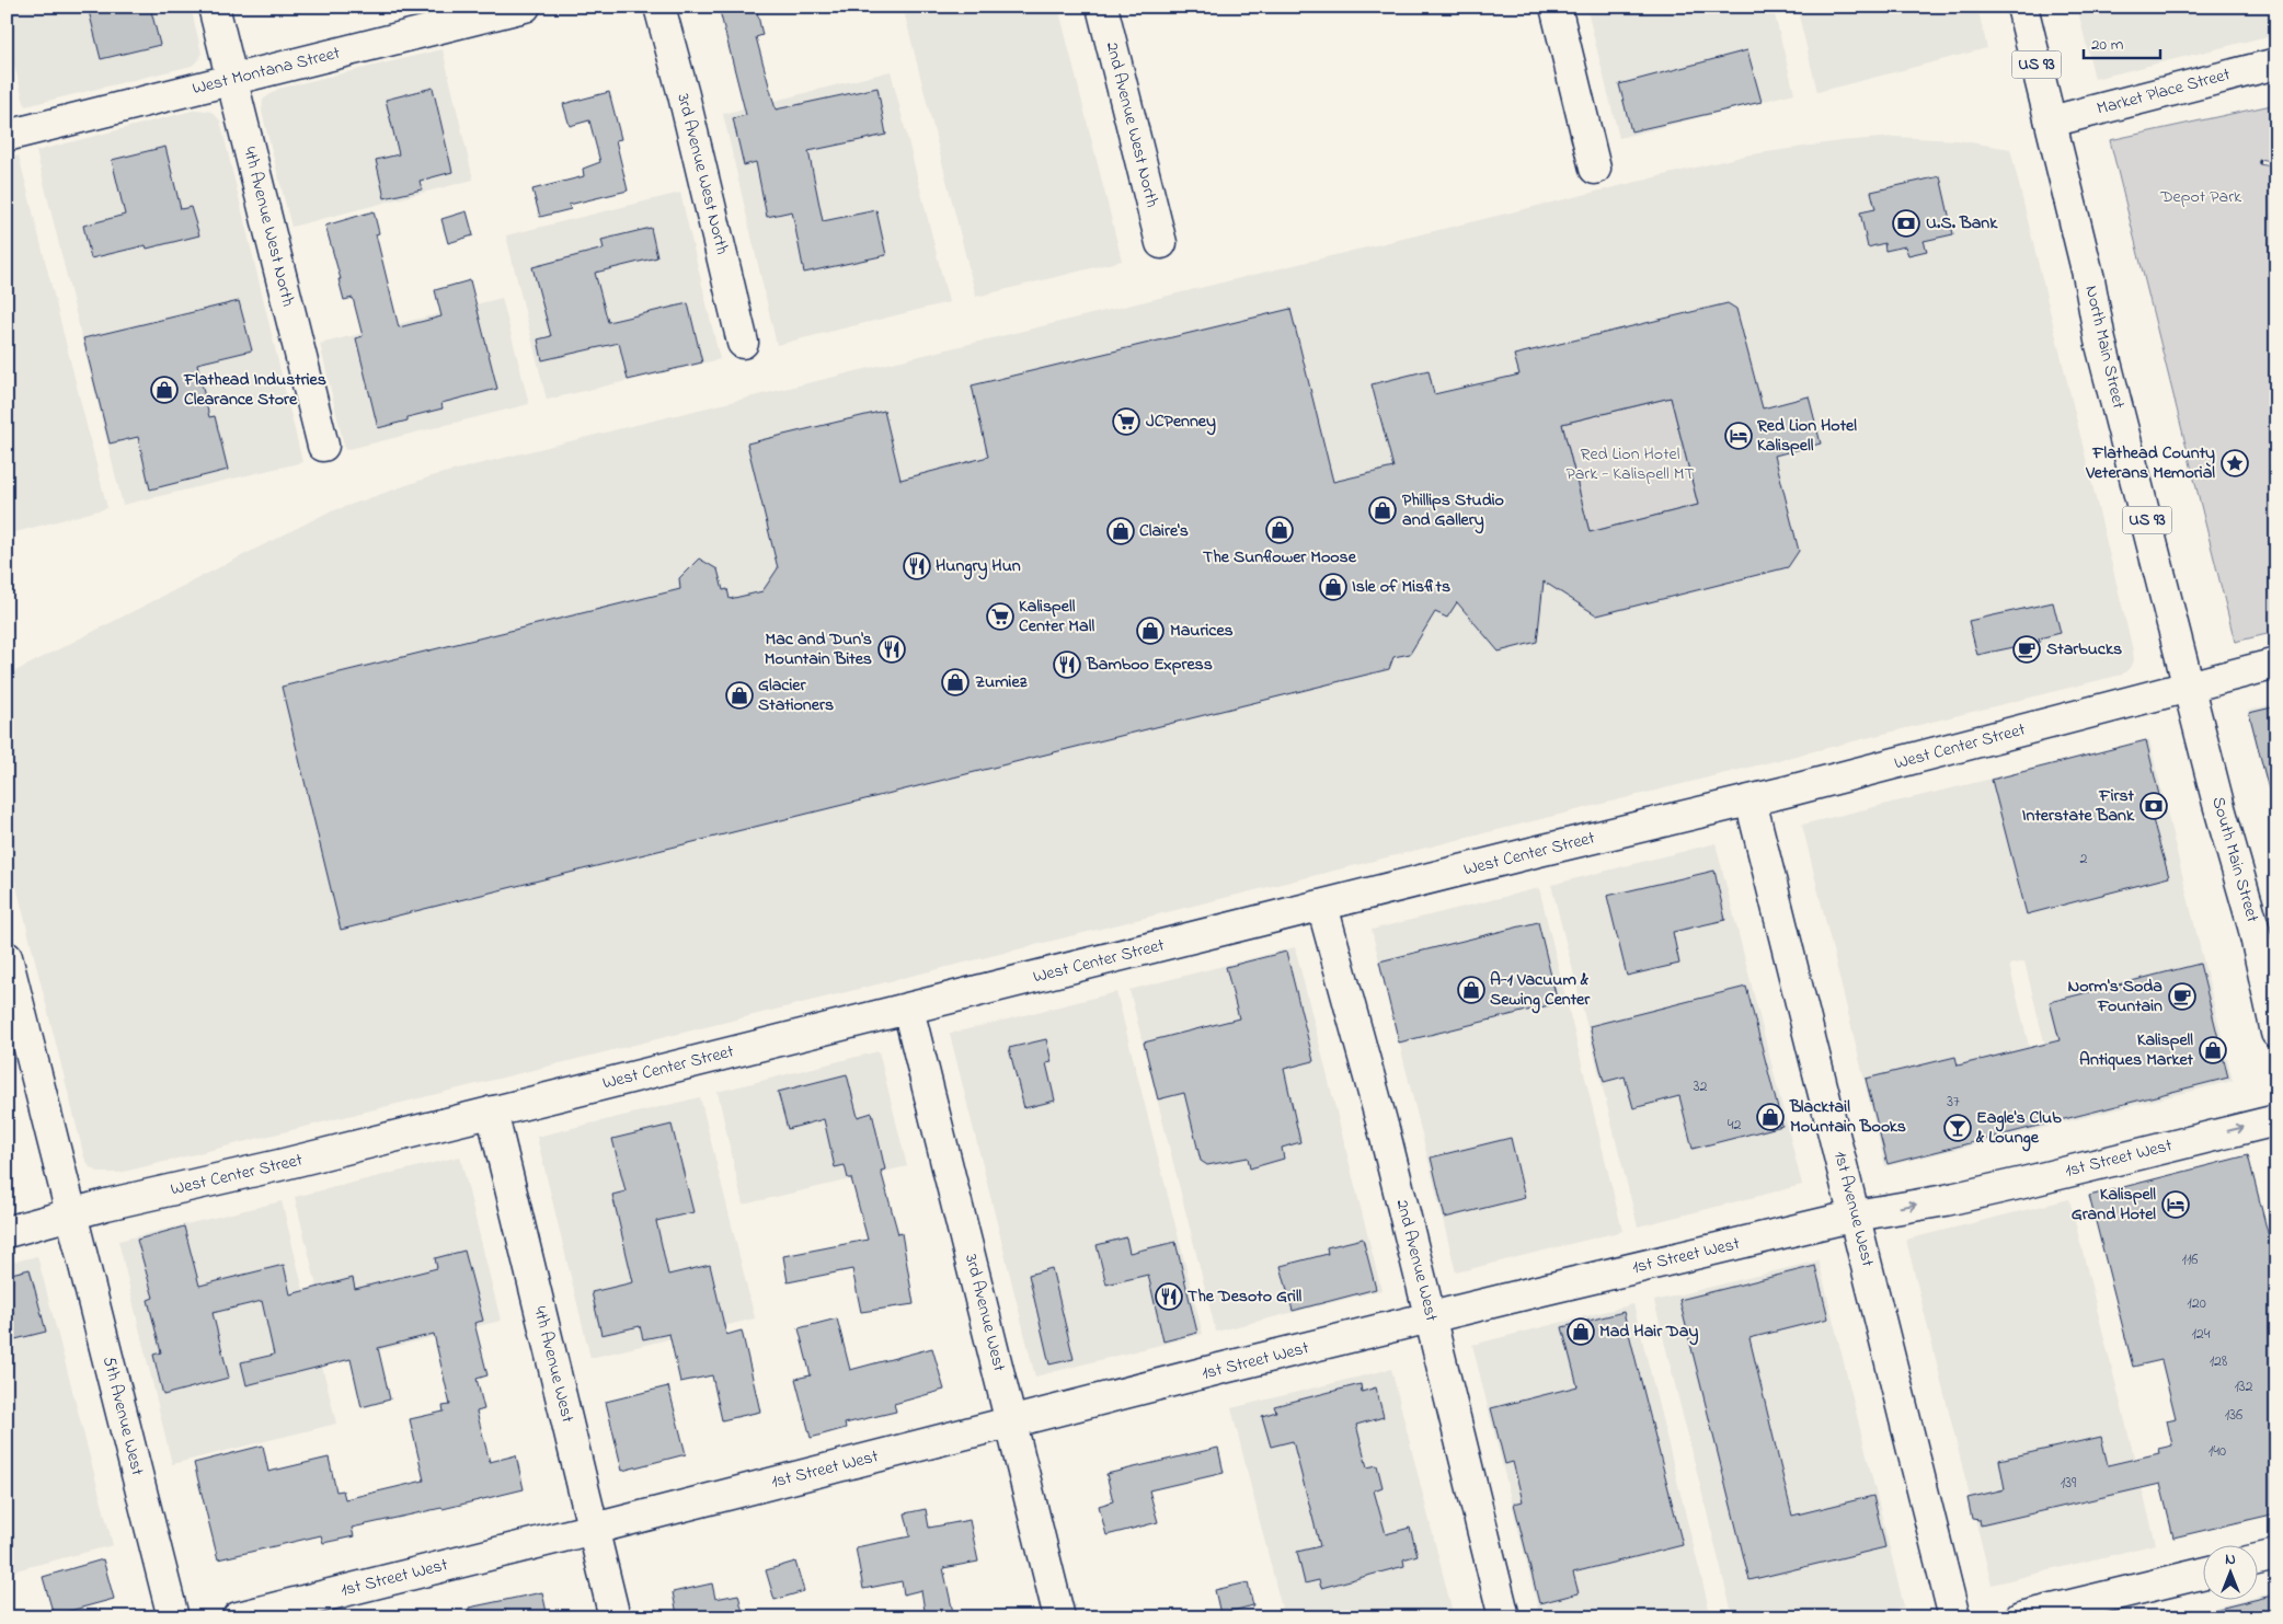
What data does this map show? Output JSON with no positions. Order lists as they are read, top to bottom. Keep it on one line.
{"streets":{"street":["US 93","West Montana Street","Market Place Street","2nd Avenue West North","3rd Avenue West North","4th Avenue West North","North Main Street","West Center Street","South Main Street","1st Street West","1st Avenue West","2nd Avenue West","3rd Avenue West","4th Avenue West","5th Avenue West"]},"crossings":[["West Montana Street","4th Avenue West North"],["Market Place Street","North Main Street"],["North Main Street","West Center Street"],["North Main Street","South Main Street"],["West Center Street","South Main Street"],["West Center Street","1st Avenue West"],["West Center Street","2nd Avenue West"],["West Center Street","3rd Avenue West"],["West Center Street","4th Avenue West"],["West Center Street","5th Avenue West"],["1st Street West","1st Avenue West"],["1st Street West","2nd Avenue West"],["1st Street West","3rd Avenue West"],["1st Street West","4th Avenue West"]],"parks":["Depot Park","Red Lion Hotel Park - Kalispell MT"],"places":{"bank":["U.S. Bank","First Interstate Bank"],"shop":["Flathead Industries Clearance Store","Phillips Studio and Gallery","The Sunflower Moose","Claire's","Isle of Misfits","Maurices","Zumiez","Glacier Stationers","A-1 Vacuum & Sewing Center","Kalispell Antiques Market","Blacktail Mountain Books","Mad Hair Day"],"supermarket":["JCPenney","Kalispell Center Mall"],"hotel":["Red Lion Hotel Kalispell","Kalispell Grand Hotel"],"place":["Flathead County Veterans Memorial"],"restaurant":["Hungry Hun","Mac and Dun's Mountain Bites","Bamboo Express","The Desoto Grill"],"cafe":["Starbucks","Norm's Soda Fountain"],"bar":["Eagle's Club & Lounge"]},"house_numbers":["2","32","37","42","116","120","124","128","132","136","140","139"],"scale_bar":"20 m","north":"top"}
